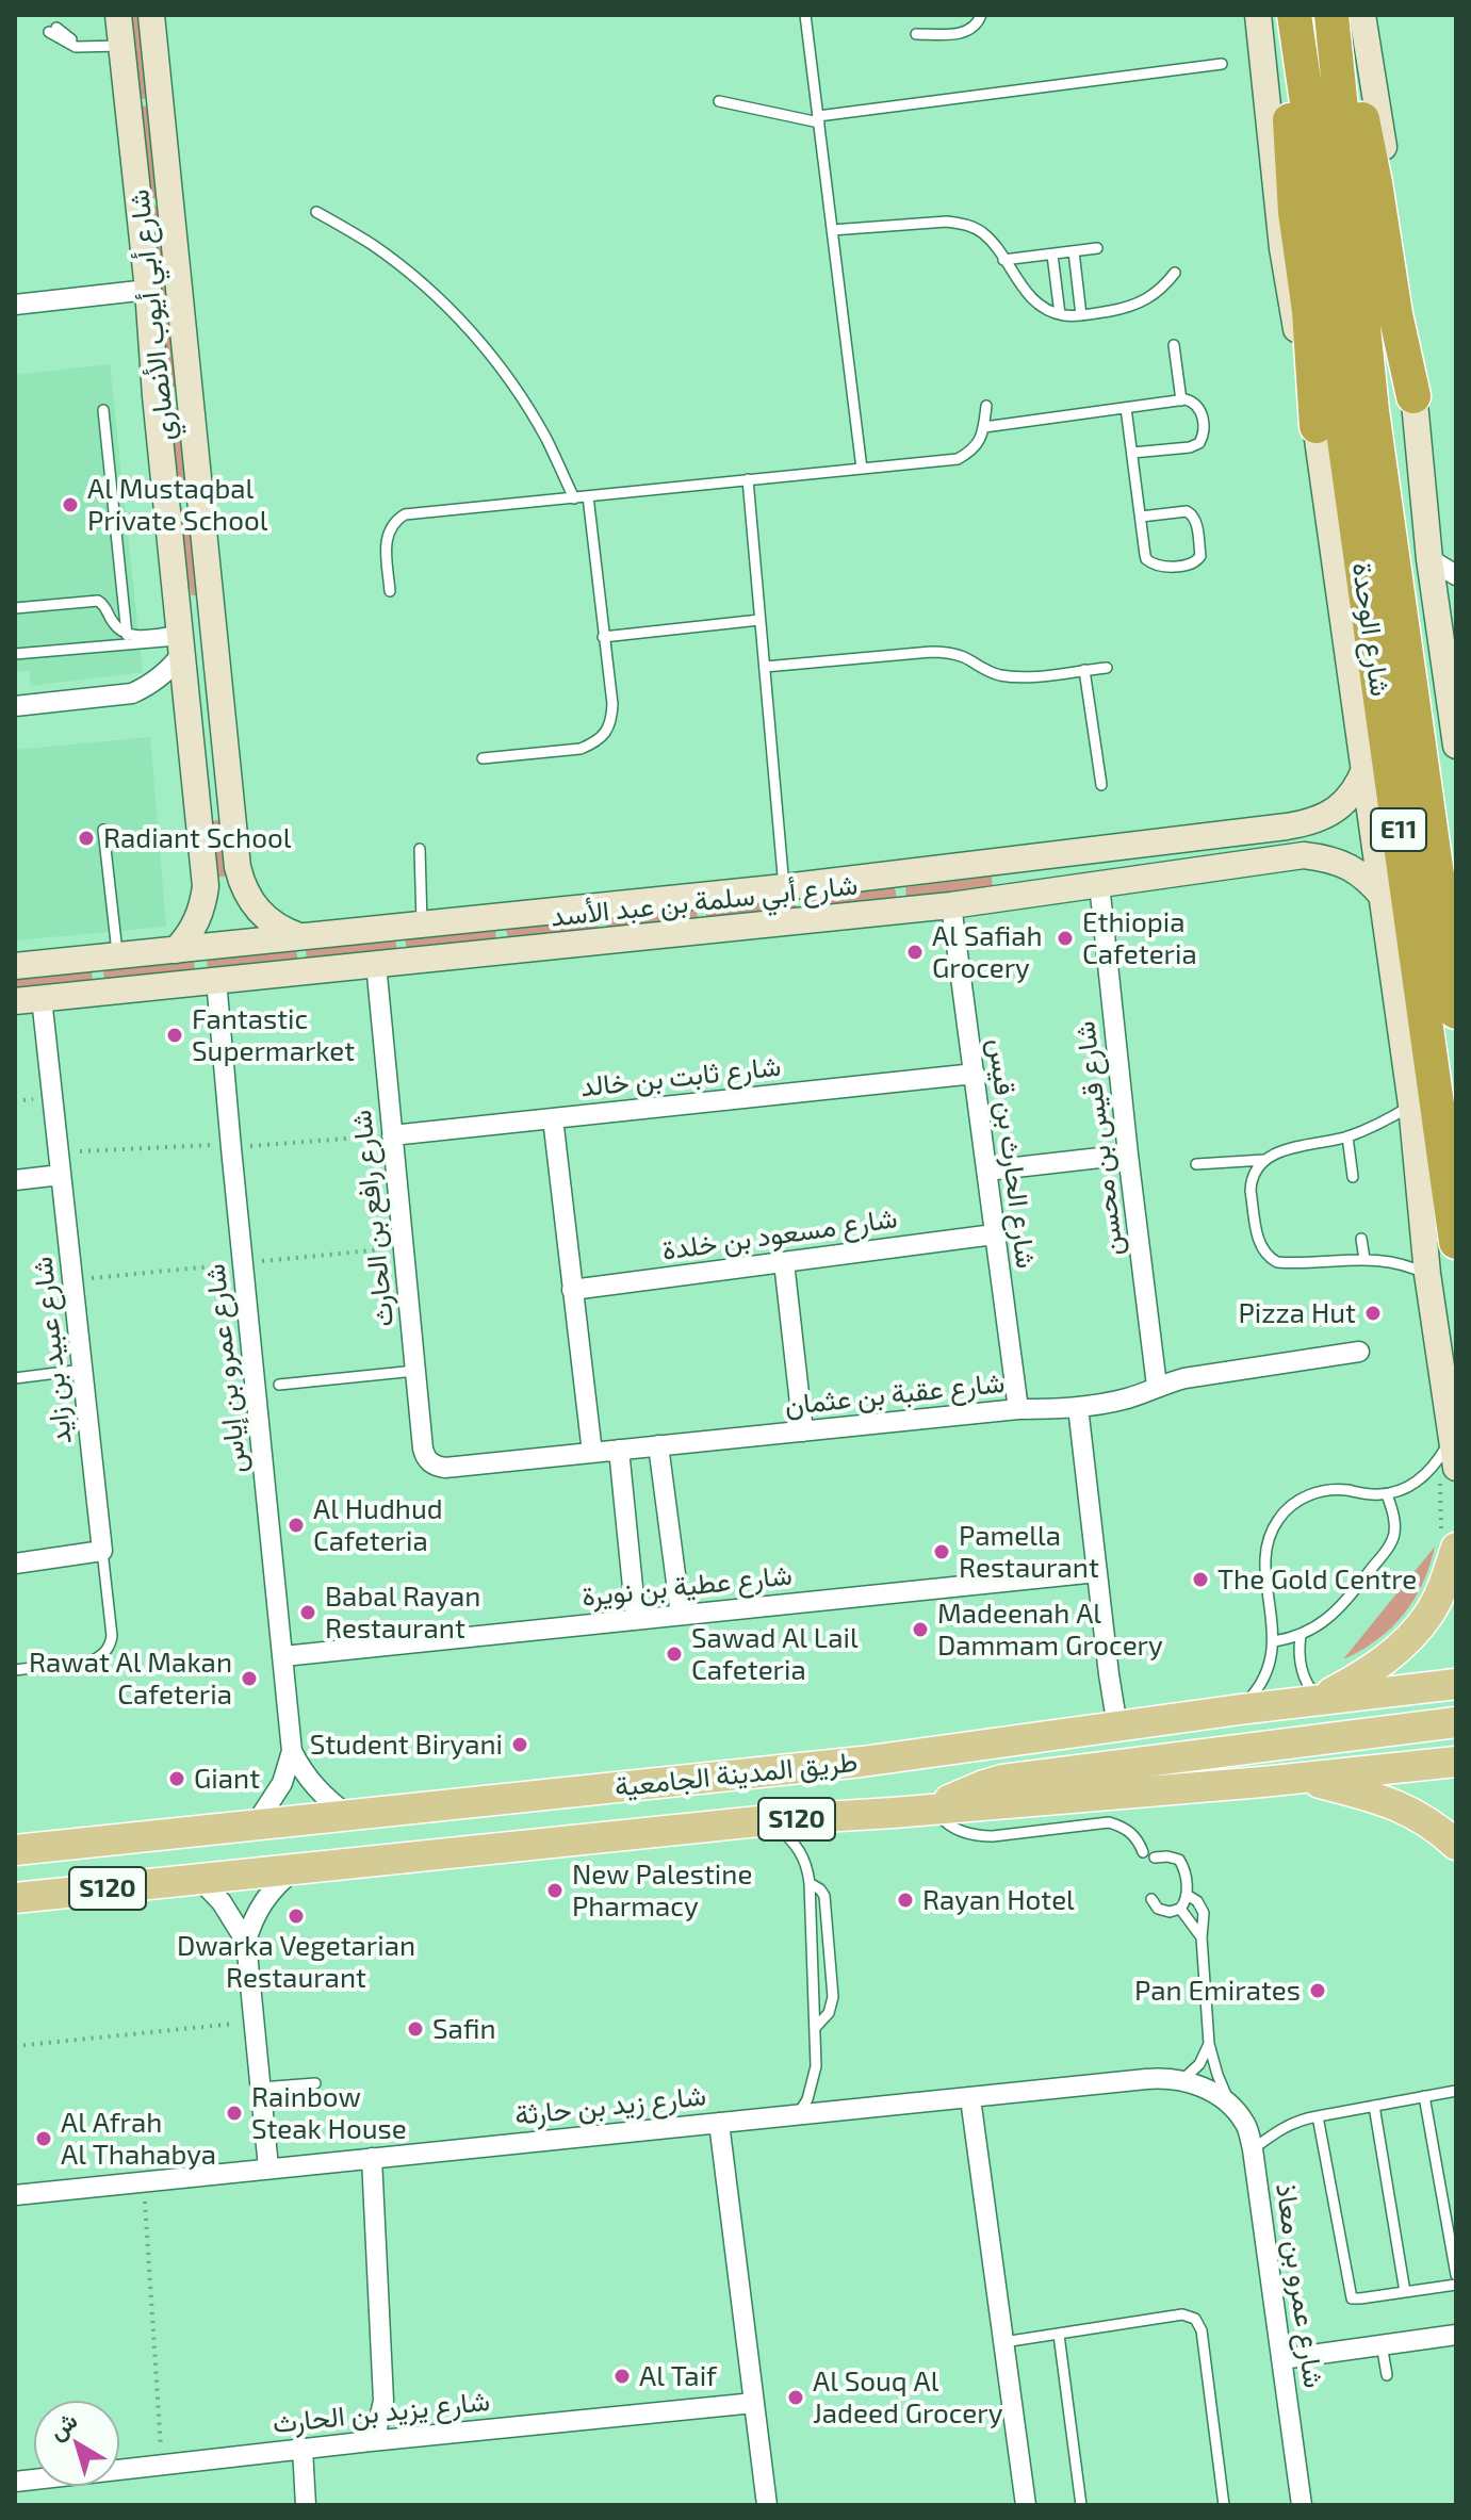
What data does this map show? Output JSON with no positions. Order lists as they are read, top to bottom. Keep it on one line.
{"streets":{"highway":["شارع الوحدة","E11"],"main road":["طريق المدينة الجامعية","S120"],"street":["شارع أبي أيوب الأنصاري","شارع أبي سلمة بن عبد الأسد","شارع ثابت بن خالد","شارع قيس بن محسن","شارع الحارث بن قيس","شارع رافع بن الحارث","شارع مسعود بن خلدة","شارع عبيد بن زايد","شارع عمرو بن إياس","شارع عقبة بن عثمان","شارع عطية بن نويرة","شارع زيد بن حارثة","شارع عمرو بن معاذ","شارع يزيد بن الحارث"]},"crossings":[["شارع أبي أيوب الأنصاري","شارع أبي سلمة بن عبد الأسد"],["شارع أبي سلمة بن عبد الأسد","شارع قيس بن محسن"],["شارع أبي سلمة بن عبد الأسد","شارع الحارث بن قيس"],["شارع أبي سلمة بن عبد الأسد","شارع رافع بن الحارث"],["شارع أبي سلمة بن عبد الأسد","شارع عبيد بن زايد"],["شارع أبي سلمة بن عبد الأسد","شارع عمرو بن إياس"],["شارع ثابت بن خالد","شارع الحارث بن قيس"],["شارع ثابت بن خالد","شارع رافع بن الحارث"],["شارع قيس بن محسن","شارع عقبة بن عثمان"],["شارع الحارث بن قيس","شارع مسعود بن خلدة"],["شارع الحارث بن قيس","شارع عقبة بن عثمان"],["شارع رافع بن الحارث","شارع عقبة بن عثمان"],["شارع عمرو بن إياس","شارع عطية بن نويرة"],["شارع عمرو بن إياس","طريق المدينة الجامعية"],["شارع زيد بن حارثة","شارع عمرو بن معاذ"]],"places":["Al Mustaqbal Private School","Radiant School","Ethiopia Cafeteria","Al Safiah Grocery","Fantastic Supermarket","Pizza Hut","Al Hudhud Cafeteria","Pamella Restaurant","The Gold Centre","Babal Rayan Restaurant","Madeenah Al Dammam Grocery","Sawad Al Lail Cafeteria","Rawat Al Makan Cafeteria","Student Biryani","Giant","New Palestine Pharmacy","Rayan Hotel","Dwarka Vegetarian Restaurant","Pan Emirates","Safin","Rainbow Steak House","Al Afrah Al Thahabya","Al Taif","Al Souq Al Jadeed Grocery"],"north":"top left"}
